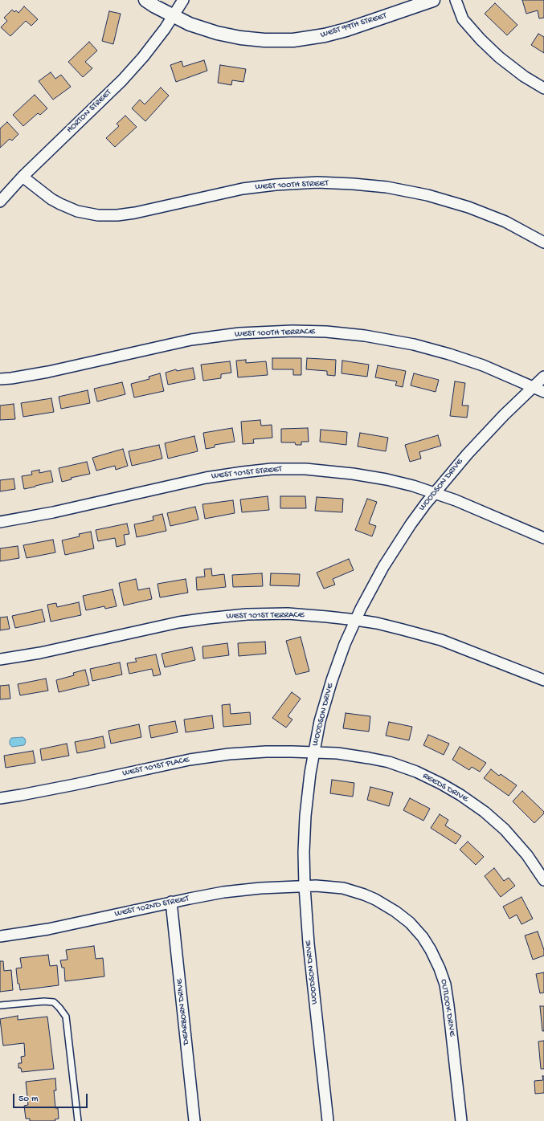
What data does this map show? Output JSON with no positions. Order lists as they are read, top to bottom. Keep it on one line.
{"streets":{"street":["WEST 99TH STREET","HORTON STREET","WEST 100TH STREET","WEST 100TH TERRACE","WEST 101ST STREET","WOODSON DRIVE","WEST 101ST TERRACE","WEST 101ST PLACE","REEDS DRIVE","WEST 102ND STREET","OUTLOOK DRIVE","DEARBORN DRIVE"]},"crossings":[["WEST 99TH STREET","HORTON STREET"],["HORTON STREET","WEST 100TH STREET"],["WEST 100TH TERRACE","WOODSON DRIVE"],["WEST 101ST STREET","WOODSON DRIVE"],["WOODSON DRIVE","WEST 101ST TERRACE"],["WOODSON DRIVE","WEST 101ST PLACE"],["WOODSON DRIVE","REEDS DRIVE"],["WOODSON DRIVE","WEST 102ND STREET"],["WOODSON DRIVE","OUTLOOK DRIVE"],["WEST 101ST PLACE","REEDS DRIVE"],["WEST 102ND STREET","OUTLOOK DRIVE"],["WEST 102ND STREET","DEARBORN DRIVE"]],"scale_bar":"50 m"}
